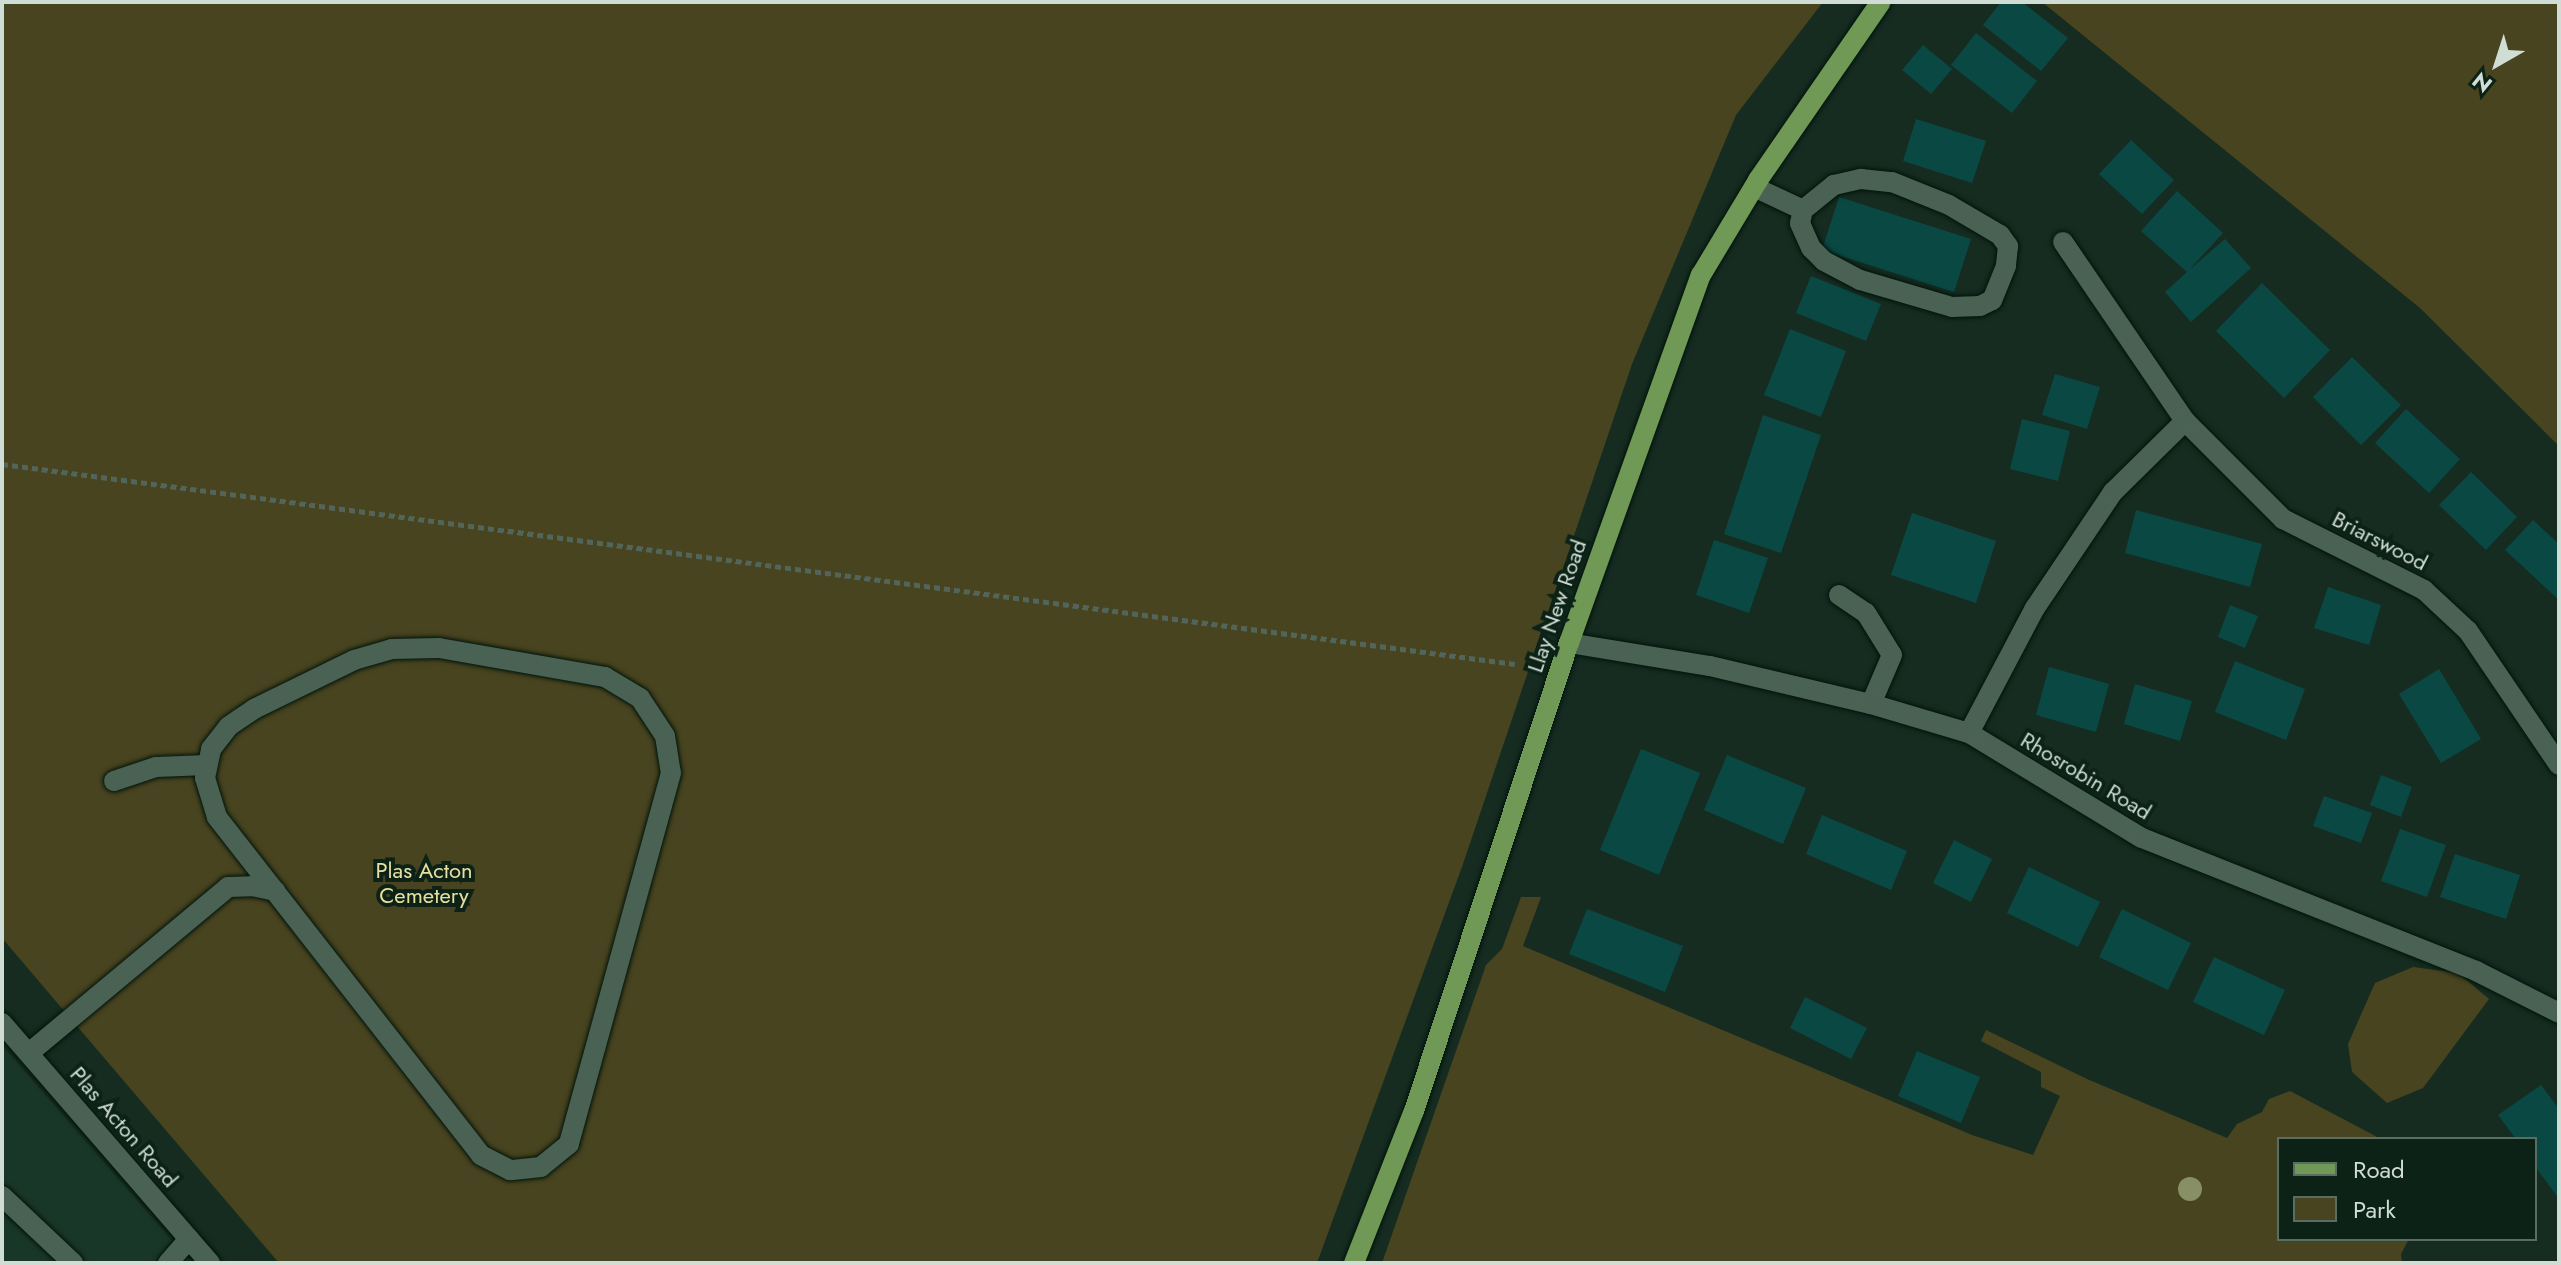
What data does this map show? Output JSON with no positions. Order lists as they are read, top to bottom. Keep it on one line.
{"streets":{"main road":["Llay New Road"],"street":["Briarswood","Rhosrobin Road","Plas Acton Road"]},"crossings":[["Llay New Road","Rhosrobin Road"]],"parks":["Plas Acton Cemetery"],"legend":["Road","Park"],"north":"bottom left"}
